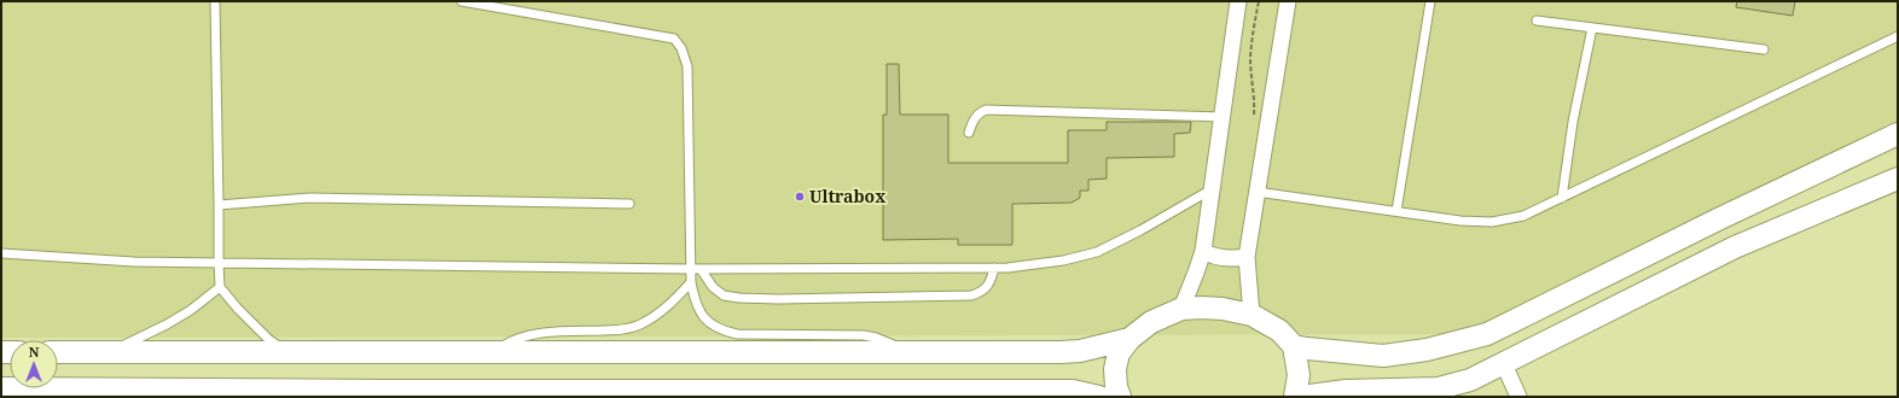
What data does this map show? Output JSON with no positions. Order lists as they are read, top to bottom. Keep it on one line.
{"places":["Ultrabox"],"north":"top"}
